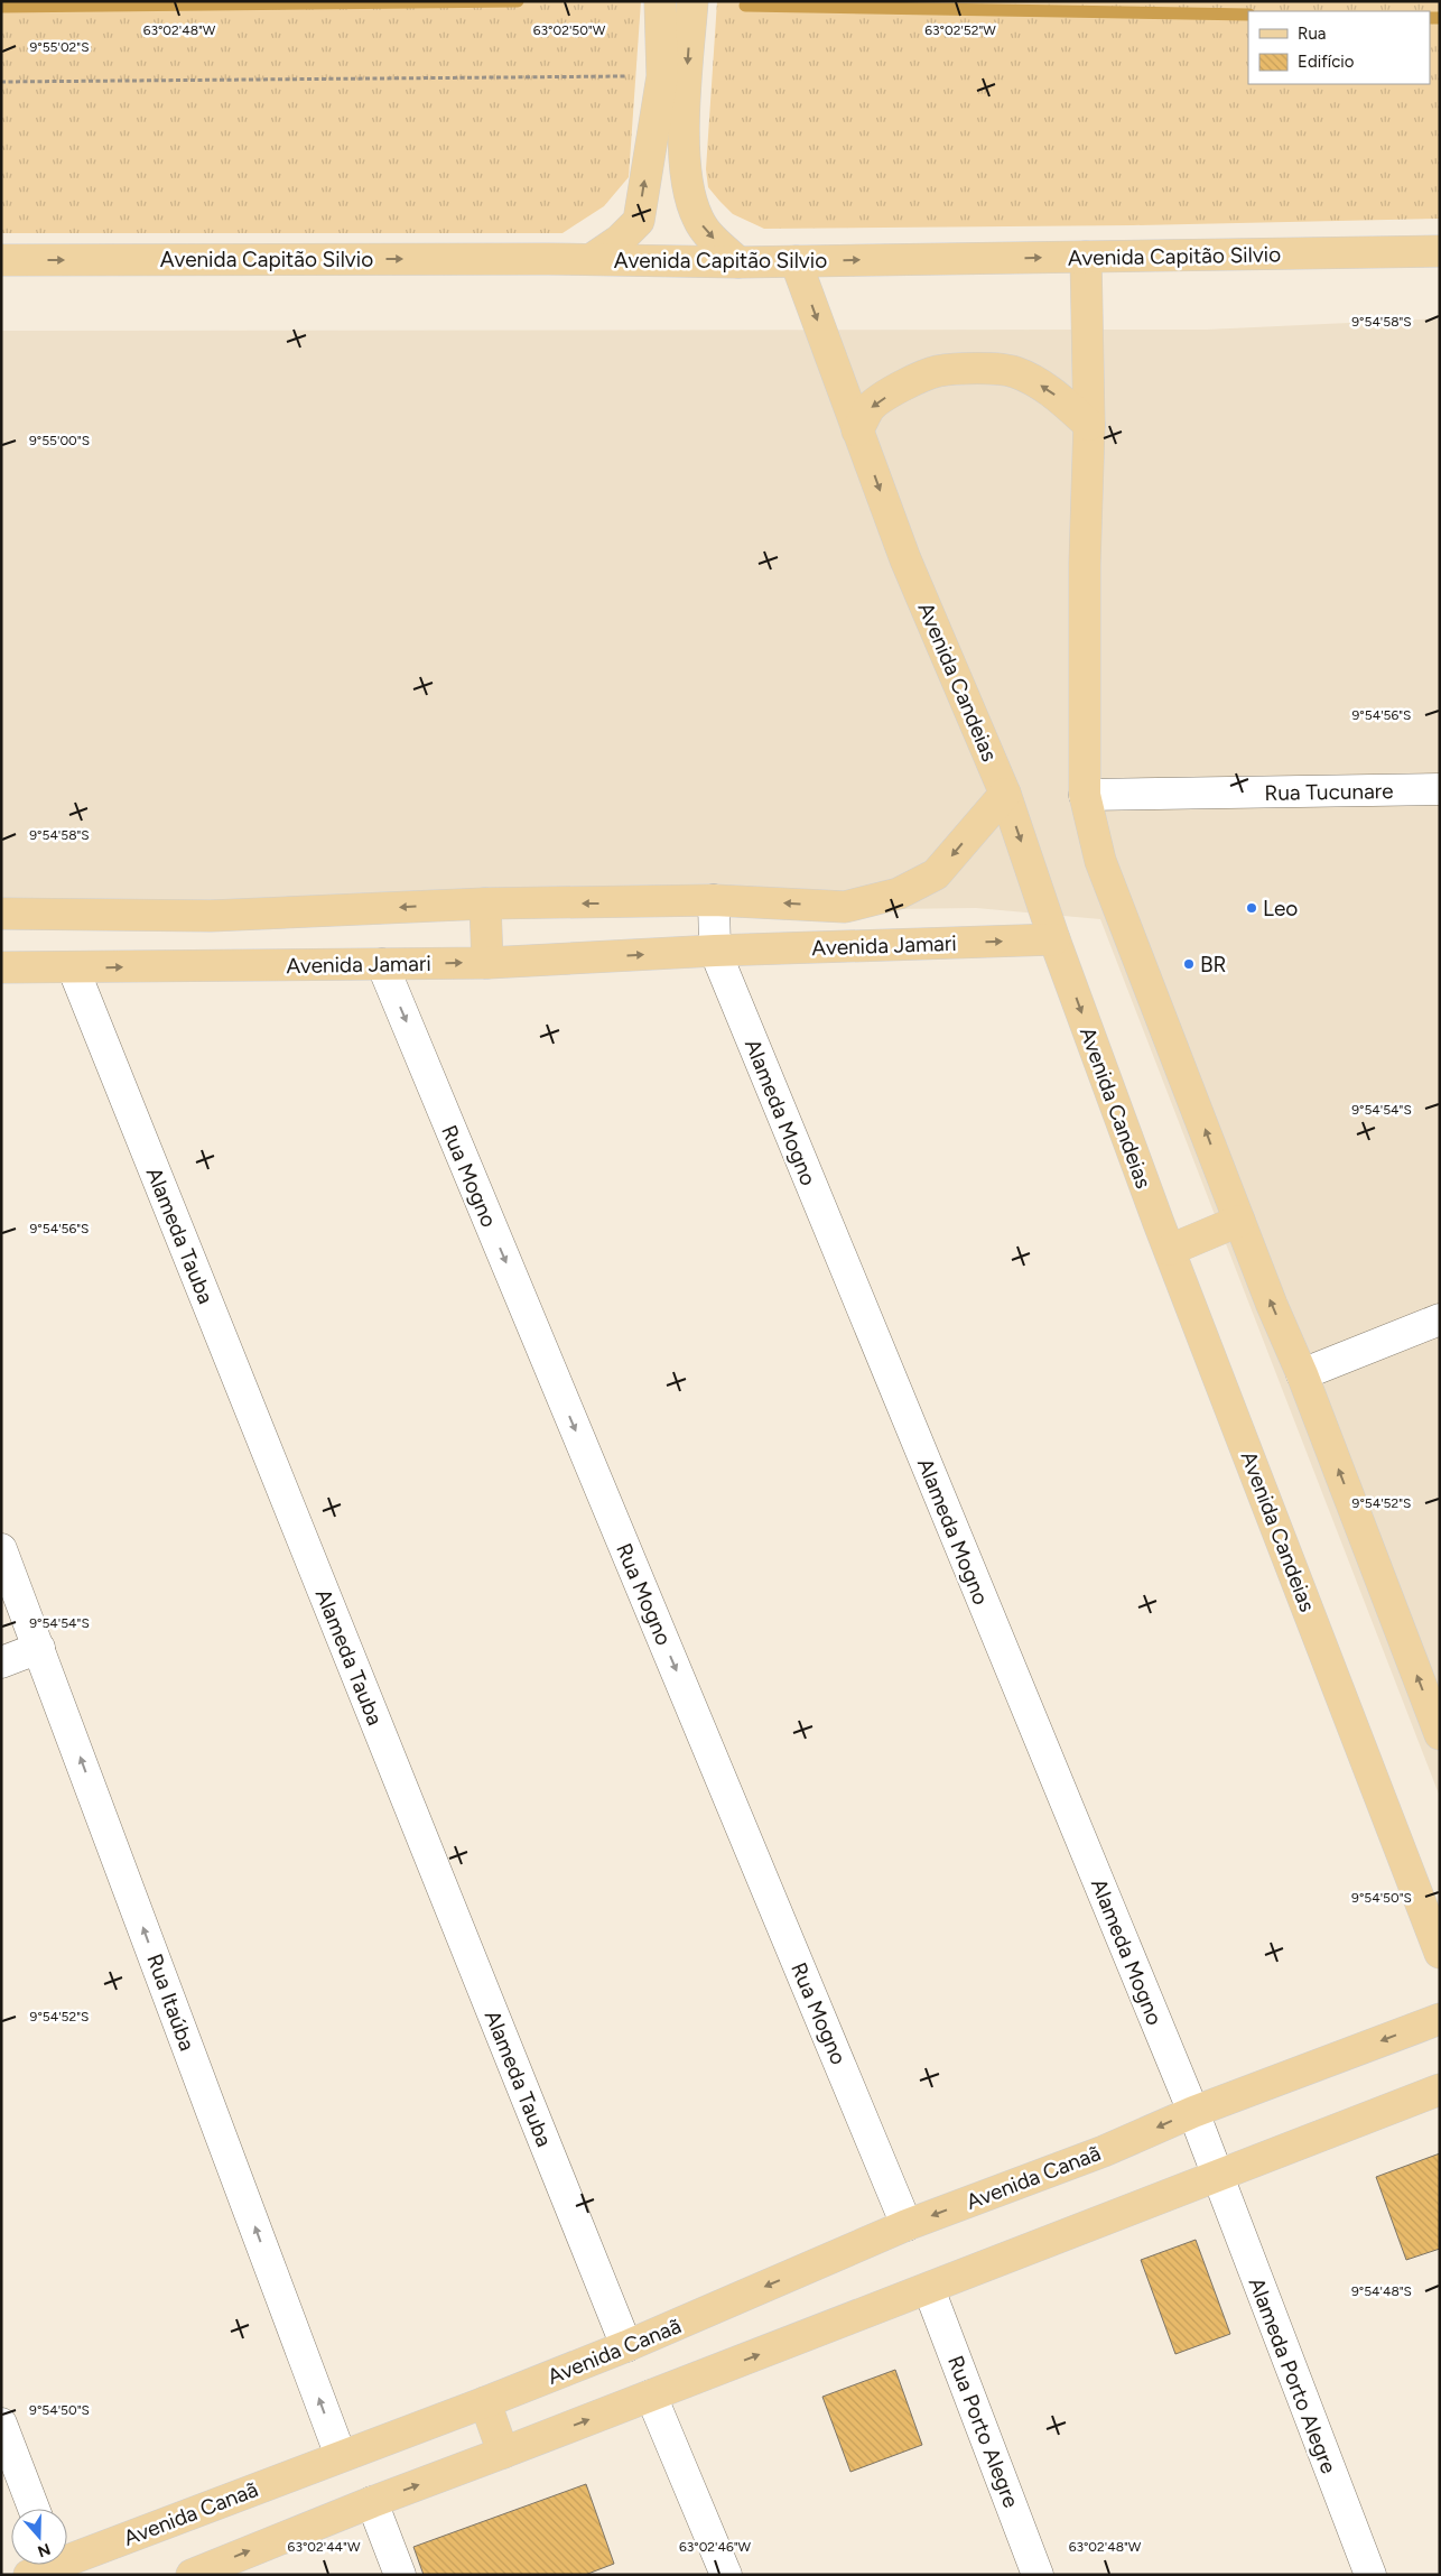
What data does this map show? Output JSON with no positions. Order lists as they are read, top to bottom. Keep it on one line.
{"streets":{"main road":["Avenida Capitão Silvio","Avenida Candeias","Avenida Jamari","Avenida Canaã"],"street":["Rua Tucunare","Alameda Mogno","Rua Mogno","Alameda Tauba","Rua Itaúba","Alameda Porto Alegre","Rua Porto Alegre"]},"crossings":[["Avenida Capitão Silvio","Avenida Candeias"],["Avenida Candeias","Avenida Jamari"],["Avenida Jamari","Alameda Mogno"],["Avenida Jamari","Rua Mogno"],["Avenida Jamari","Alameda Tauba"],["Alameda Mogno","Avenida Canaã"],["Rua Mogno","Avenida Canaã"],["Alameda Tauba","Avenida Canaã"],["Rua Itaúba","Avenida Canaã"]],"one_way":["Avenida Capitão Silvio","Rua Mogno","Rua Itaúba"],"places":["Leo","BR"],"legend":["Rua","Edifício"],"north":"bottom","coordinates":["63°02'48\"W","63°02'50\"W","63°02'52\"W","9°55'02\"S","9°54'58\"S","9°55'00\"S","9°54'56\"S","9°54'54\"S","9°54'52\"S","9°54'50\"S","9°54'48\"S","63°02'44\"W","63°02'46\"W"]}
